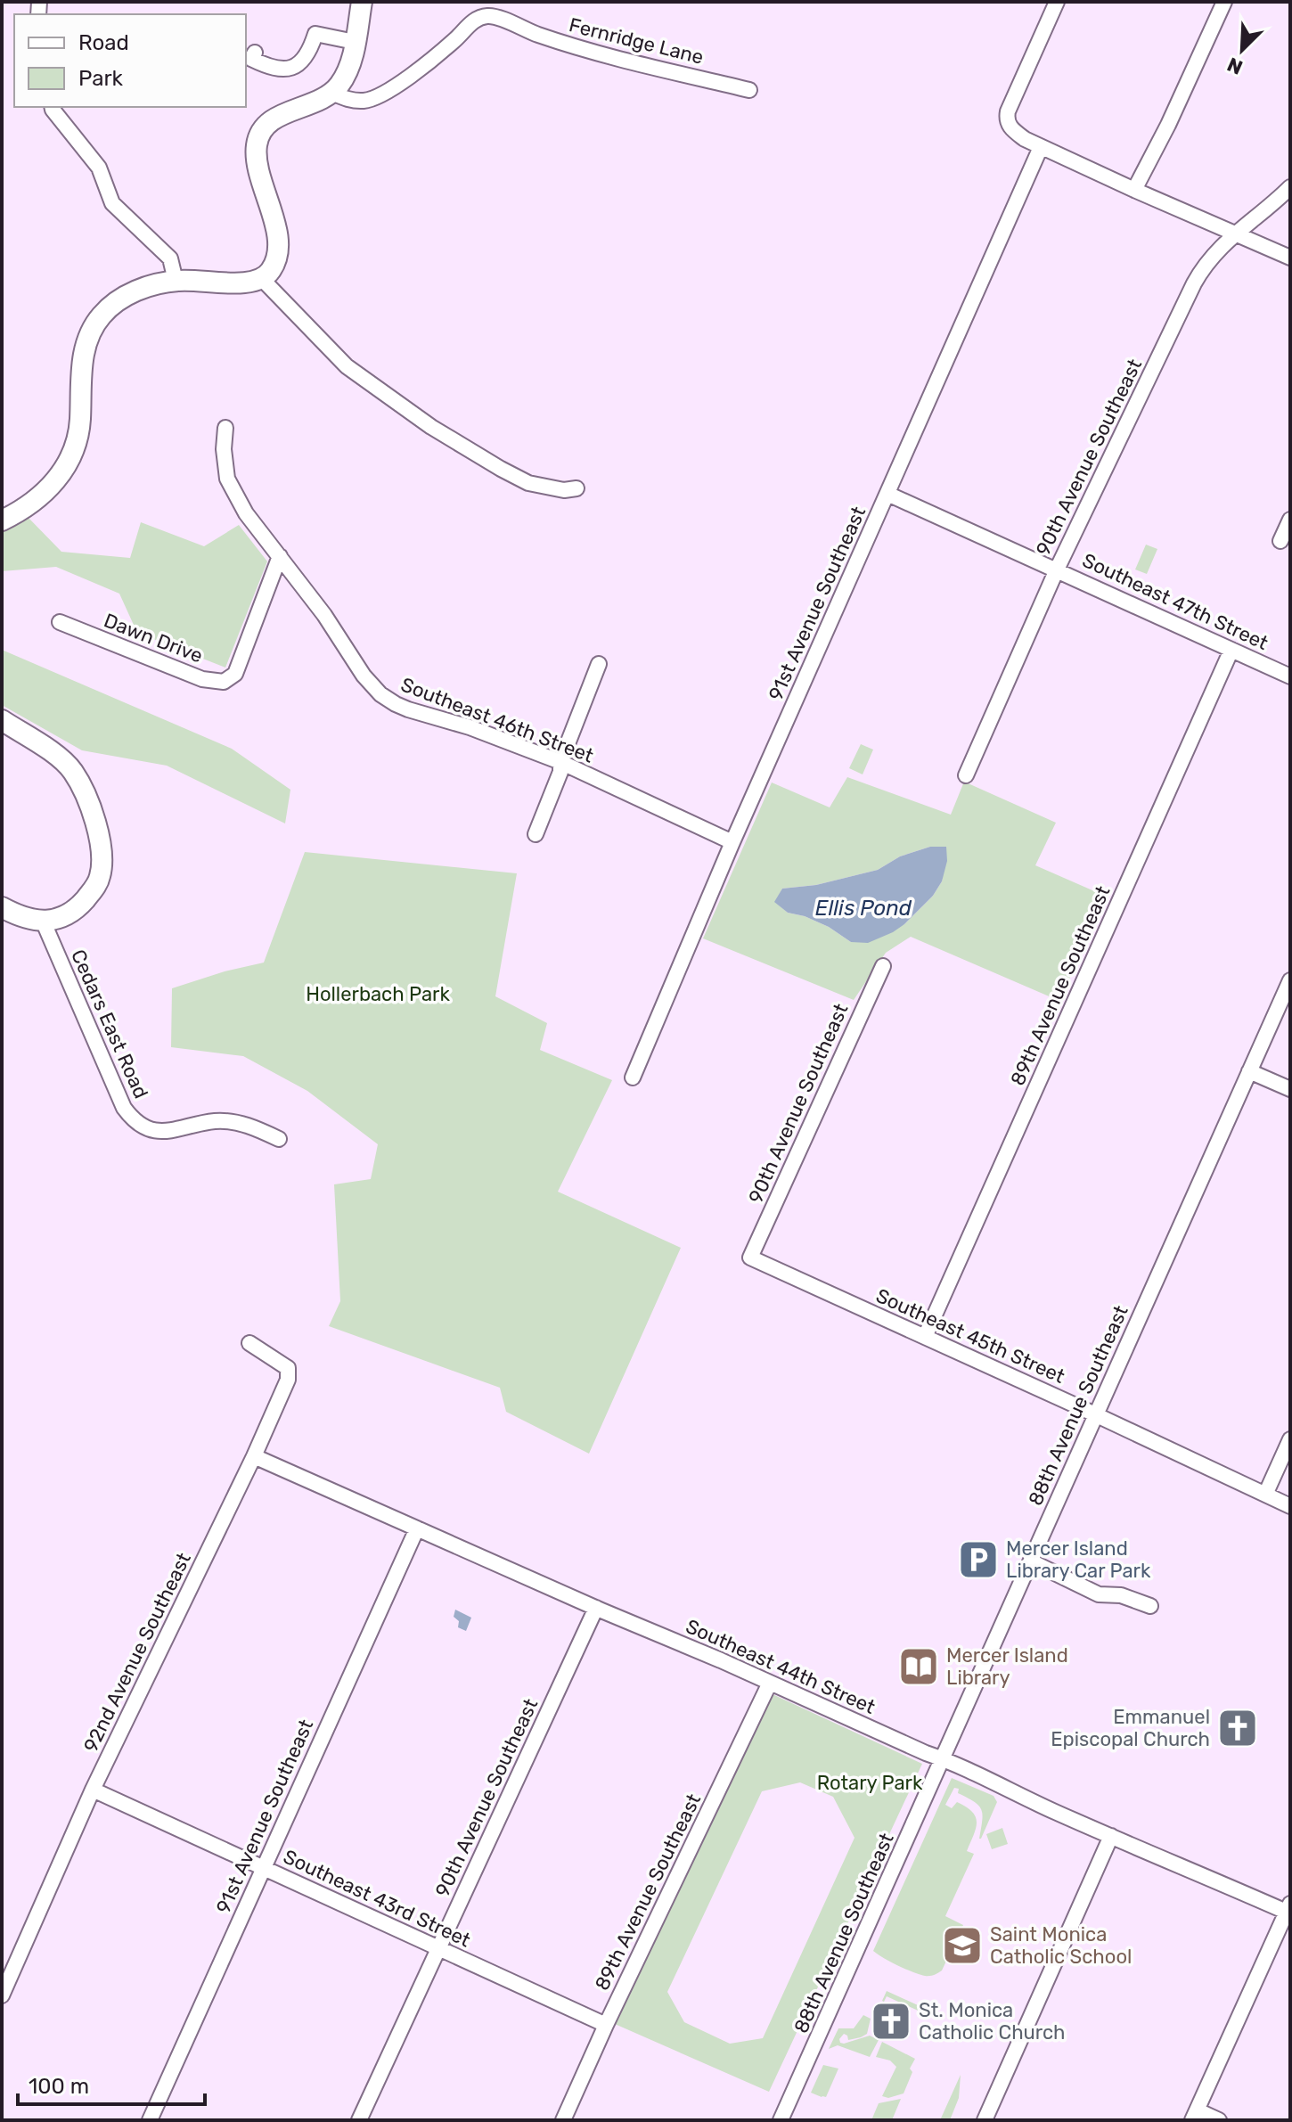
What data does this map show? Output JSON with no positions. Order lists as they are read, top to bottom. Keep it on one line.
{"streets":{"street":["Fernridge Lane","90th Avenue Southeast","Southeast 47th Street","91st Avenue Southeast","Dawn Drive","Southeast 46th Street","89th Avenue Southeast","Cedars East Road","Southeast 45th Street","88th Avenue Southeast","92nd Avenue Southeast","Southeast 44th Street","Southeast 43rd Street"]},"crossings":[["90th Avenue Southeast","Southeast 47th Street"],["90th Avenue Southeast","Southeast 45th Street"],["90th Avenue Southeast","Southeast 44th Street"],["90th Avenue Southeast","Southeast 43rd Street"],["Southeast 47th Street","91st Avenue Southeast"],["Southeast 47th Street","89th Avenue Southeast"],["91st Avenue Southeast","Southeast 46th Street"],["91st Avenue Southeast","Southeast 44th Street"],["91st Avenue Southeast","Southeast 43rd Street"],["Dawn Drive","Southeast 46th Street"],["89th Avenue Southeast","Southeast 45th Street"],["89th Avenue Southeast","Southeast 44th Street"],["89th Avenue Southeast","Southeast 43rd Street"],["Southeast 45th Street","88th Avenue Southeast"],["88th Avenue Southeast","Southeast 44th Street"],["92nd Avenue Southeast","Southeast 44th Street"],["92nd Avenue Southeast","Southeast 43rd Street"]],"water":["Ellis Pond"],"parks":["Hollerbach Park","Rotary Park"],"places":{"parking":["Mercer Island Library Car Park"],"library":["Mercer Island Library"],"church":["Emmanuel Episcopal Church","St. Monica Catholic Church"],"school or university":["Saint Monica Catholic School"]},"legend":["Road","Park"],"scale_bar":"100 m","north":"bottom left"}
